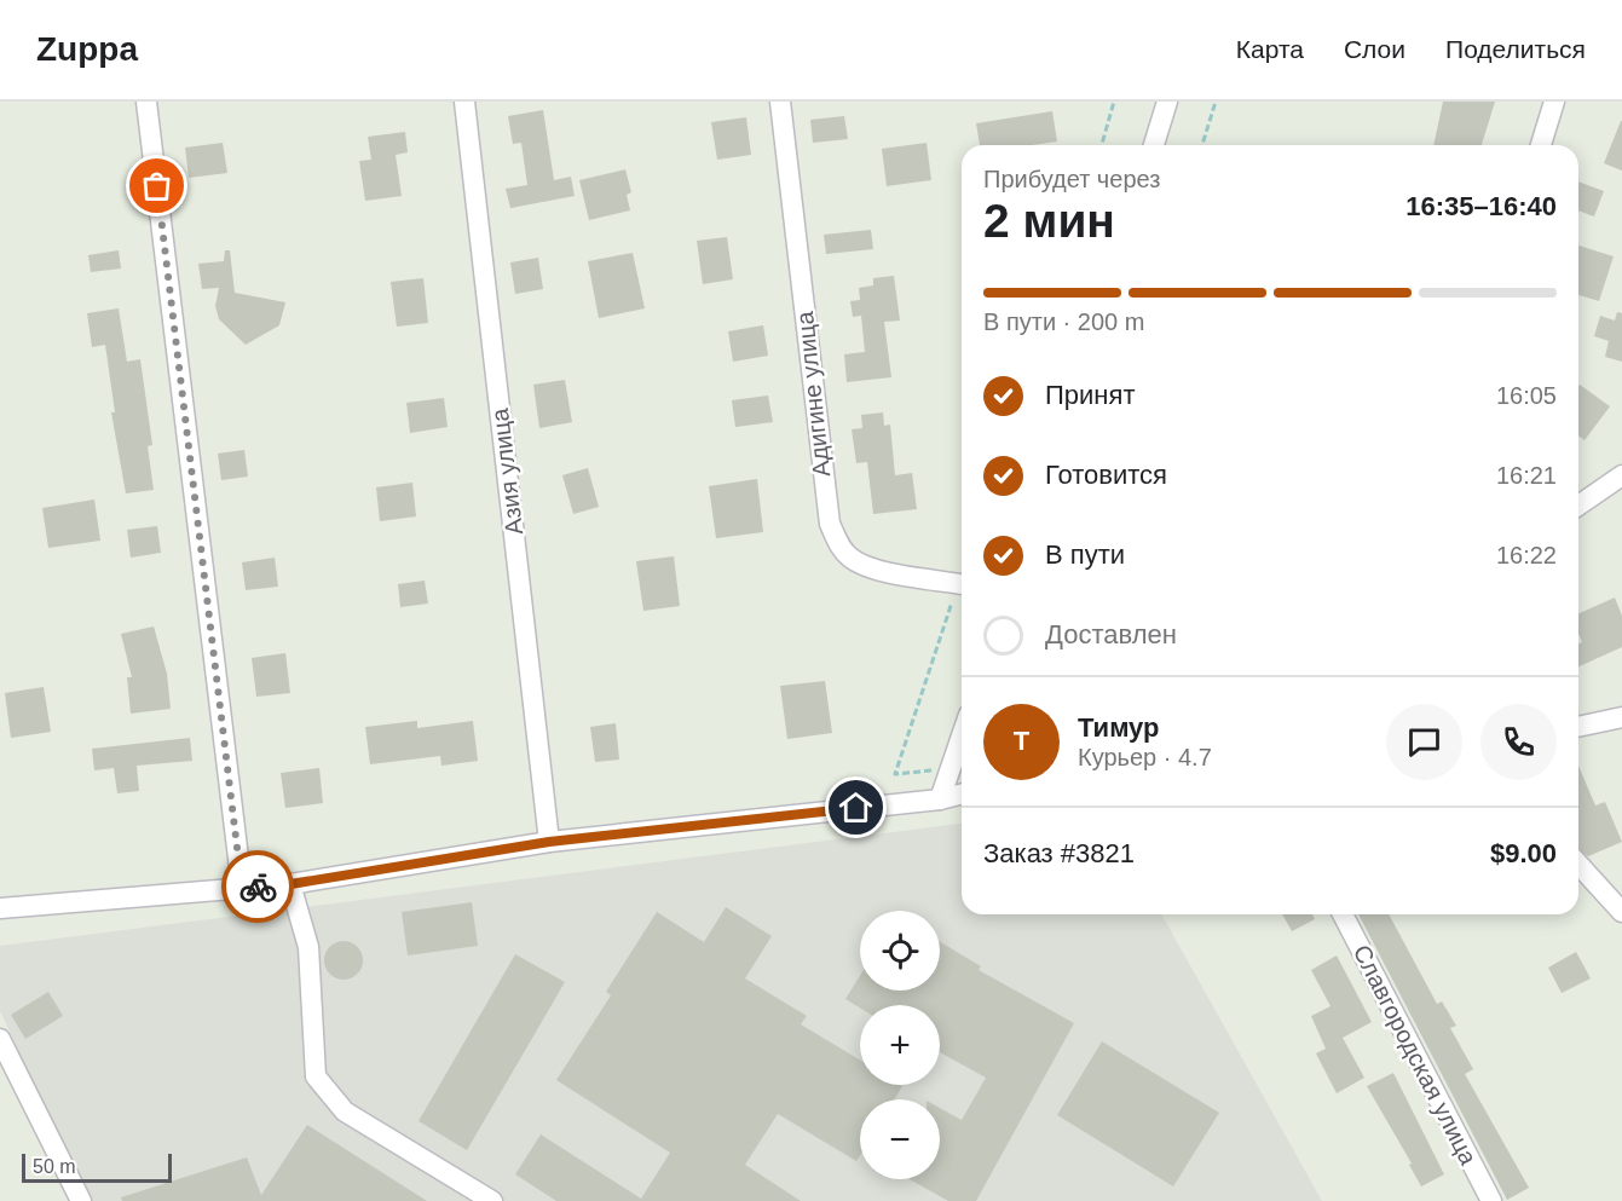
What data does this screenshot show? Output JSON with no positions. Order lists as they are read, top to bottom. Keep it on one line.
{"streets":{"street":["Адигине улица","Азия улица","Славгородская улица"]},"scale_bar":"50 m","page":{"header":"Zuppa","nav":["Карта","Слои","Поделиться"],"heading":["2 мин","Прибудет через","16:35–16:40"],"panel":["Тимур","Курьер · 4.7","Заказ #3821","$9.00"],"bar":"В пути · 200 m","list":[["Принят","16:05"],["Готовится","16:21"],["В пути","16:22"],"Доставлен"],"round":"Т","map_buttons":["+","−"],"scale":"50 m"}}
